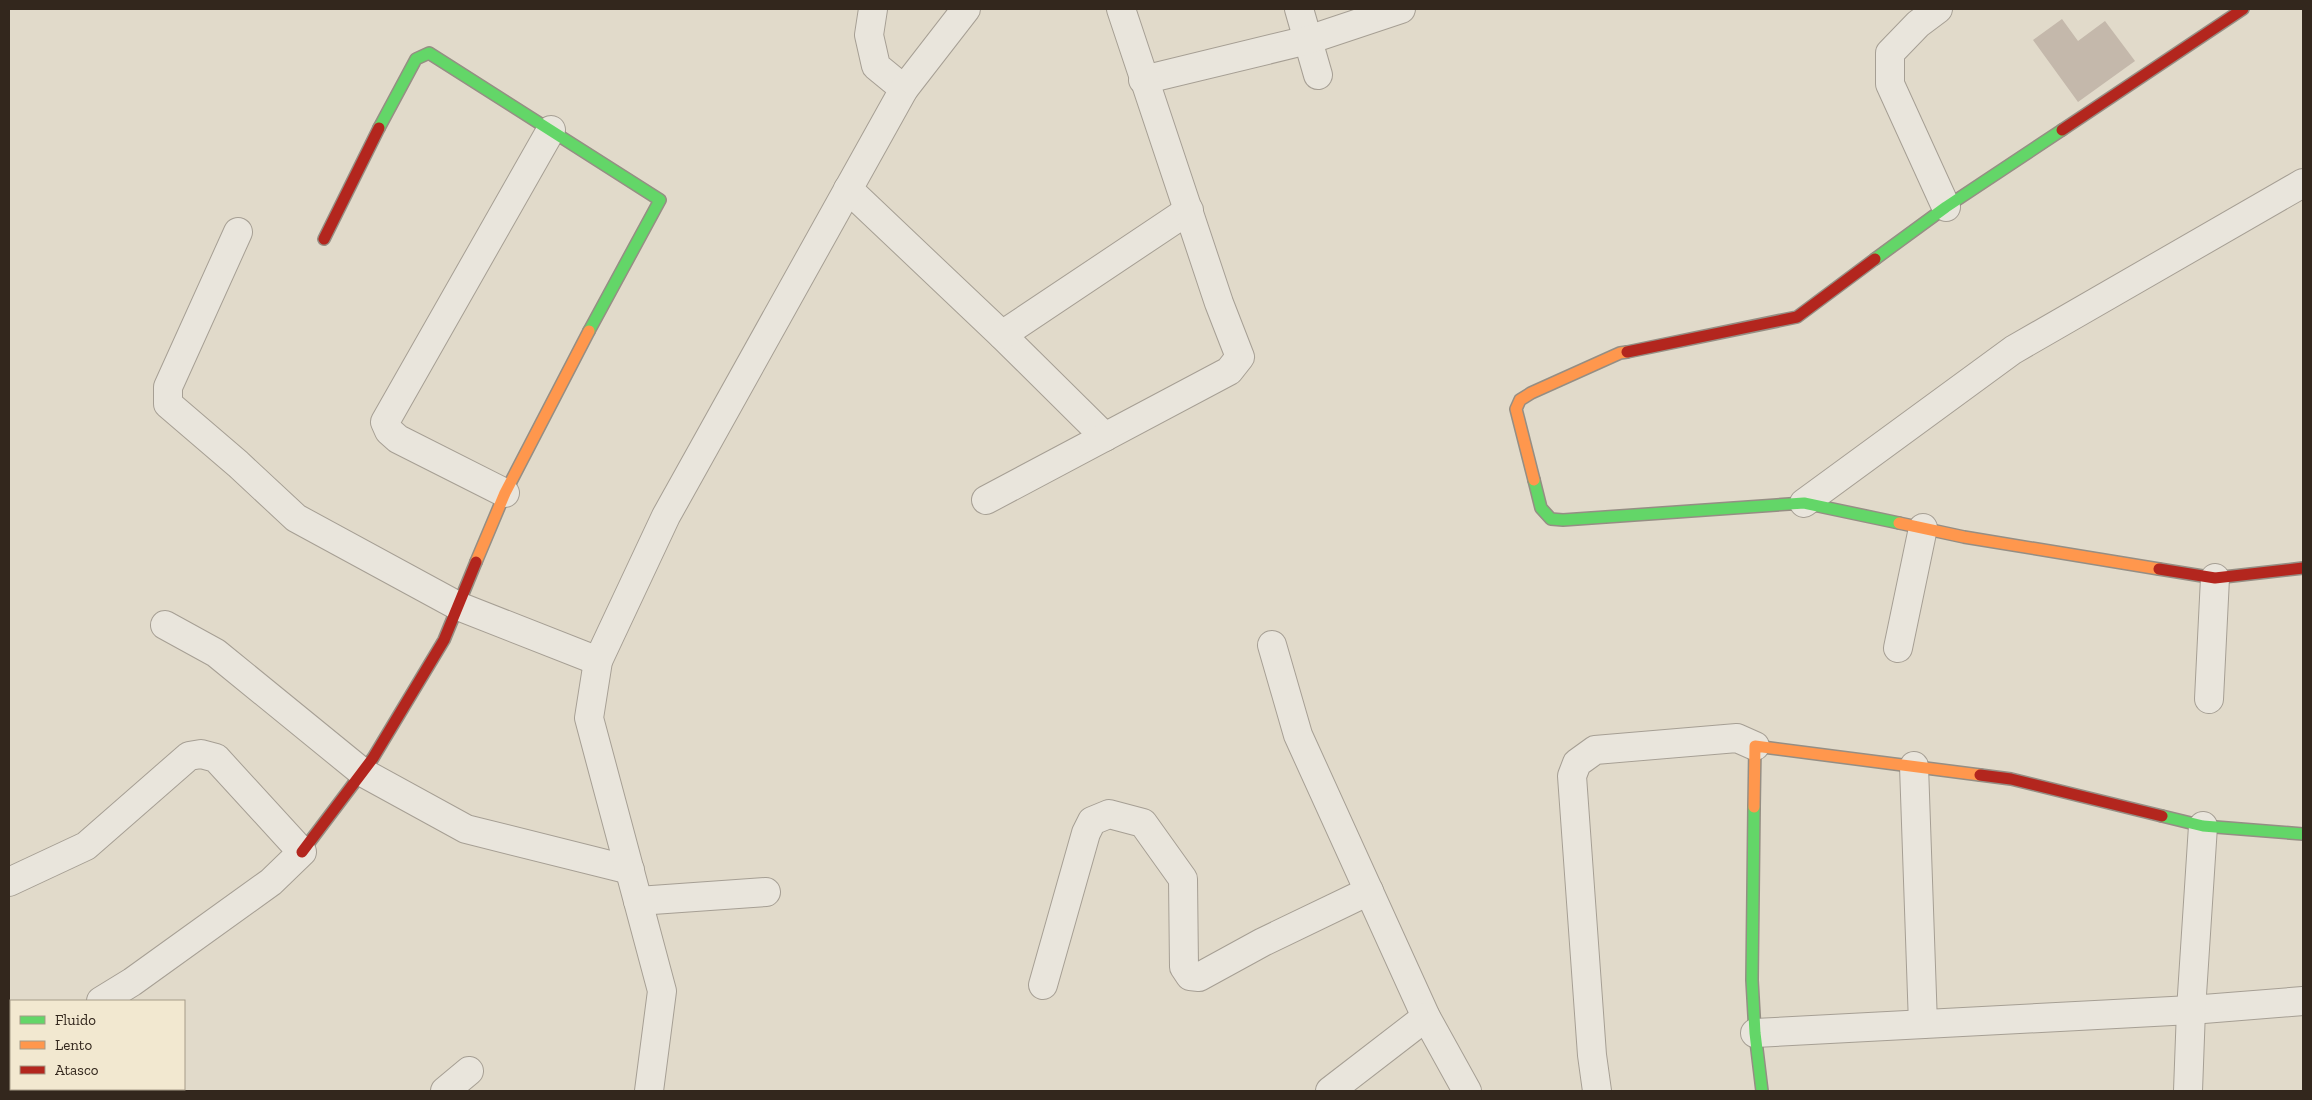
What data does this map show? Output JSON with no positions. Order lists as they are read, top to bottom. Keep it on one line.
{"legend":["Fluido","Lento","Atasco"]}
